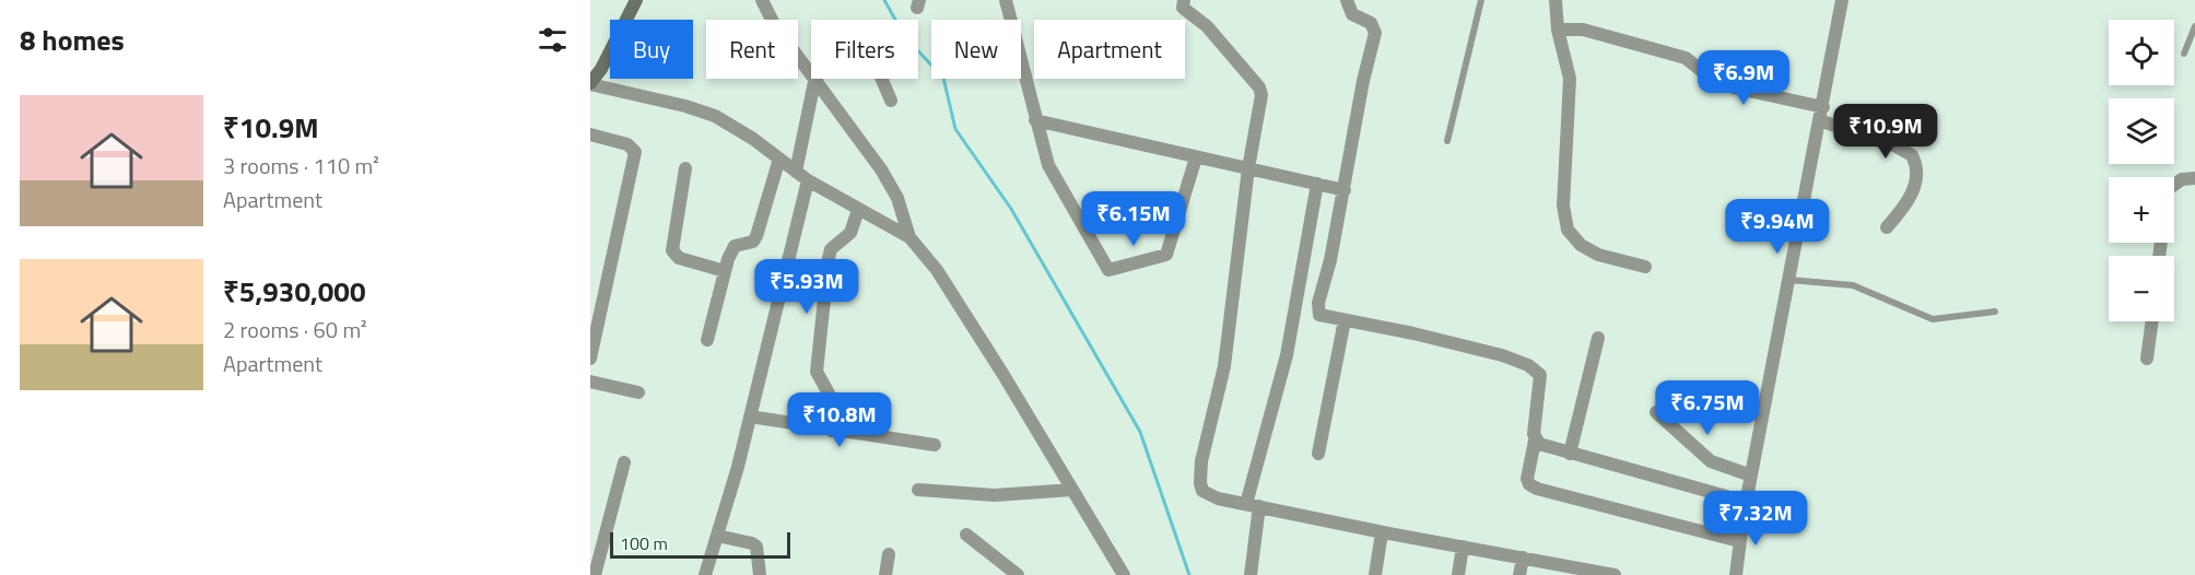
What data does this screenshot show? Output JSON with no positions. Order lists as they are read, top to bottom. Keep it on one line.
{"scale_bar":"100 m","page":{"heading":"8 homes","map_buttons":["+","−"],"chip":["Buy","Rent","Filters","New","Apartment"],"price":["₹6.9M","₹10.9M","₹6.15M","₹9.94M","₹5.93M","₹6.75M","₹10.8M","₹7.32M"],"list":[{"name":"₹10.9M","note":"3 rooms · 110 m² · Apartment"},{"name":"₹5,930,000","note":"2 rooms · 60 m² · Apartment"}],"scale":"100 m"}}
